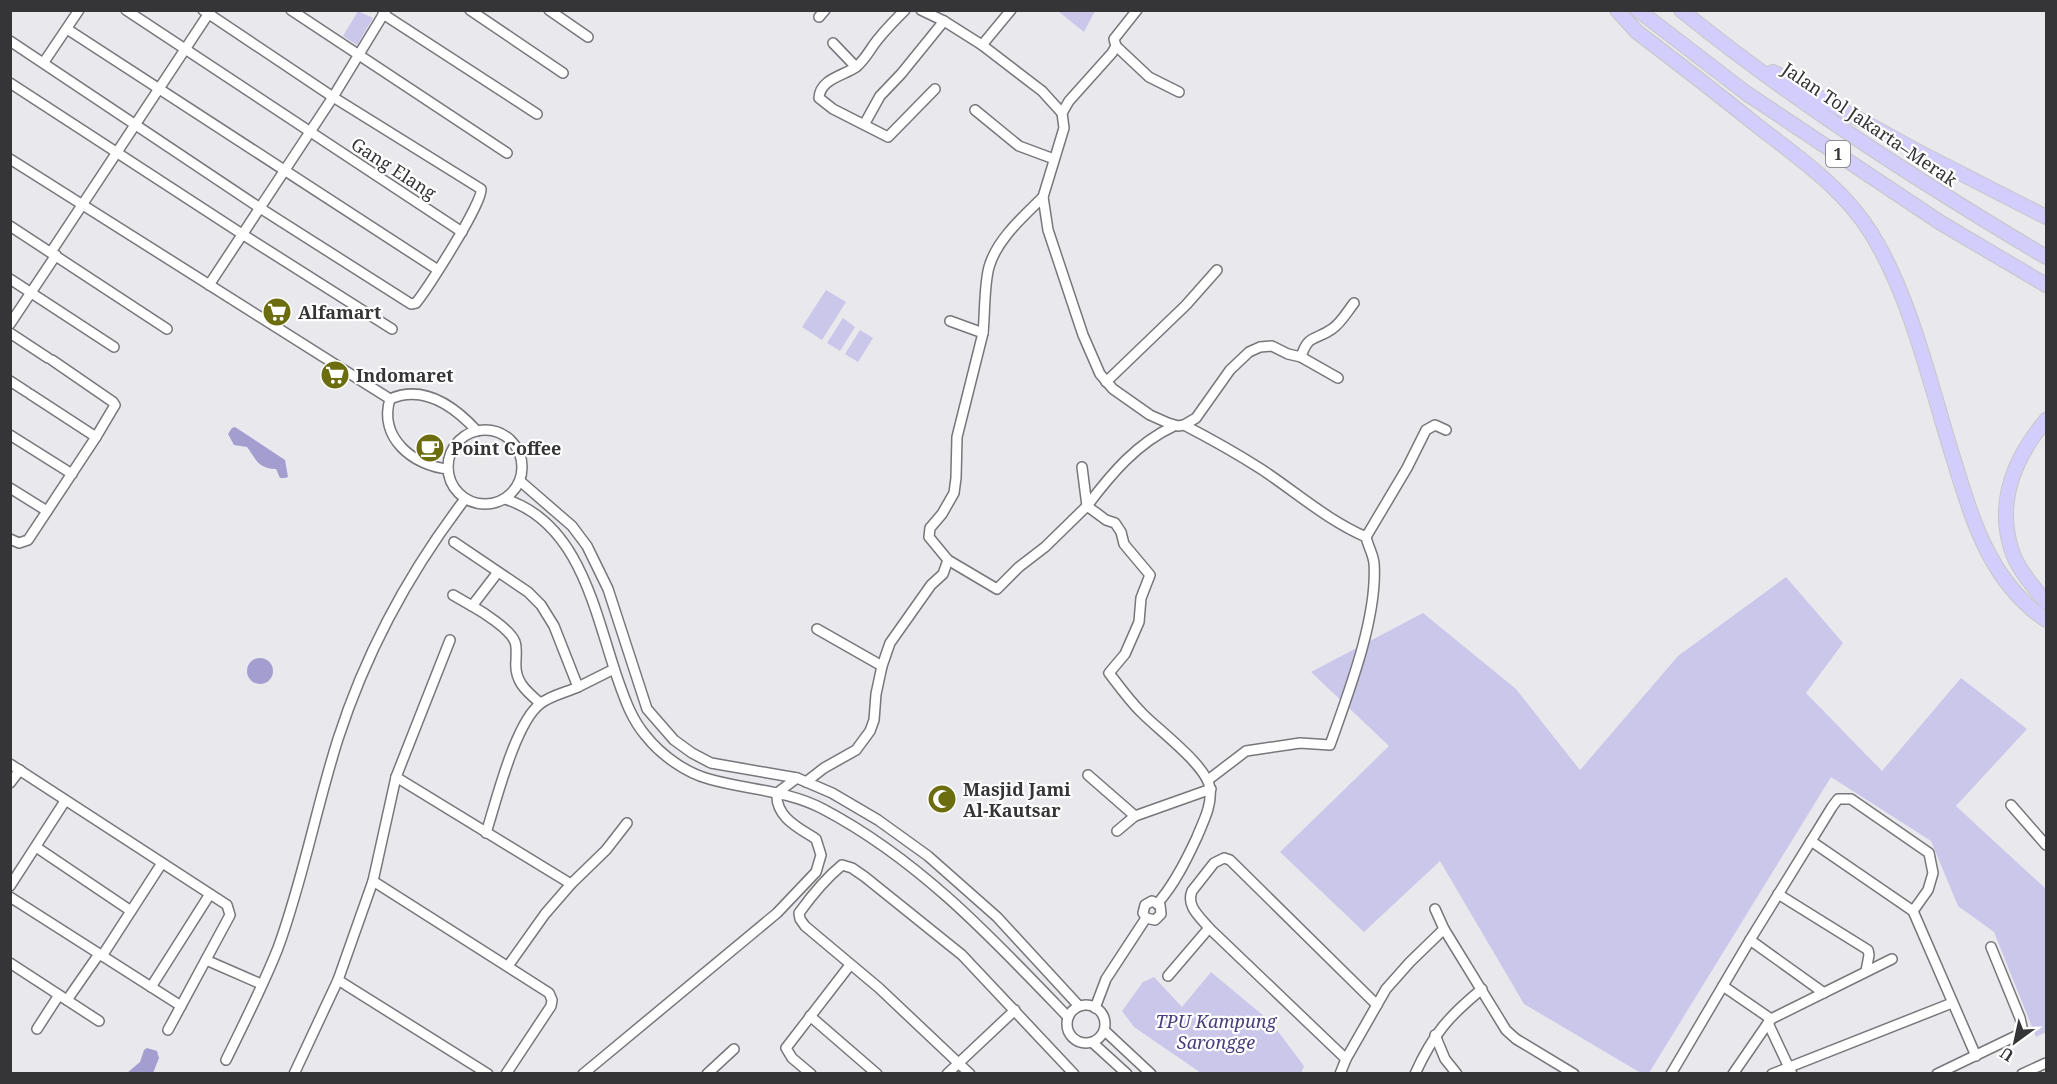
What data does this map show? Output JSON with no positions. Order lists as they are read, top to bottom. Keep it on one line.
{"streets":{"highway":["Jalan Tol Jakarta–Merak","1"],"street":["Gang Elang"]},"parks":["TPU Kampung Sarongge"],"places":{"supermarket":["Alfamart","Indomaret"],"cafe":["Point Coffee"],"mosque":["Masjid Jami Al-Kautsar"]},"north":"bottom left"}
